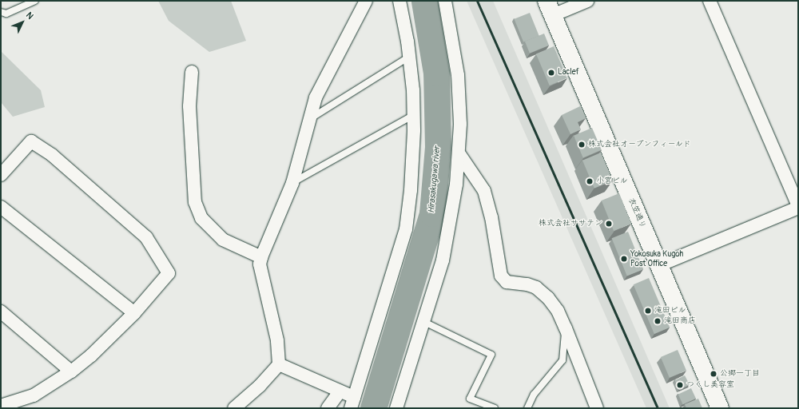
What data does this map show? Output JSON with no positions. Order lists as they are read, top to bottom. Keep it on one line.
{"streets":{"street":["衣笠通り"]},"water":["Hirasakugawa river"],"places":["Laclef","株式会社オープンフィールド","小宮ビル","株式会社ササテン","Yokosuka Kugoh Post Office","滝田ビル","滝田商店","公郷一丁目","つくし美容室"],"north":"top right"}
